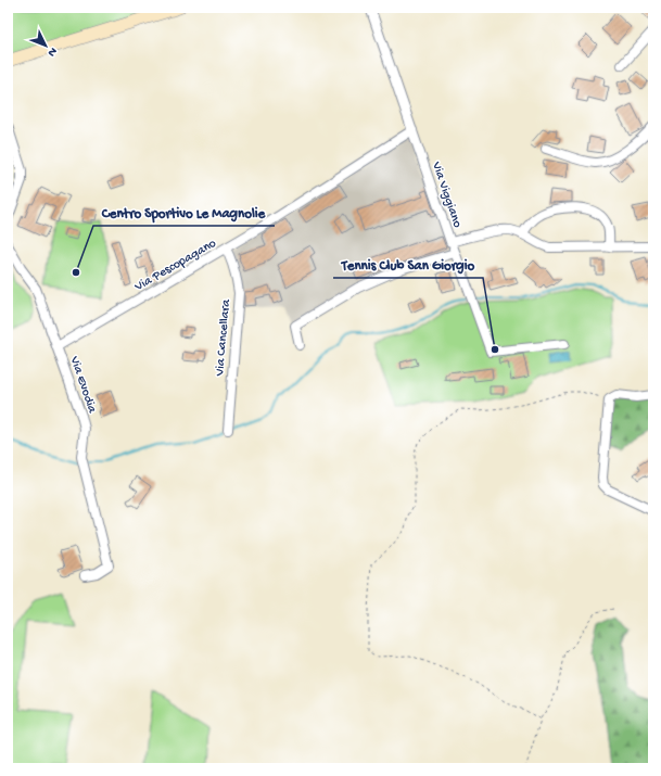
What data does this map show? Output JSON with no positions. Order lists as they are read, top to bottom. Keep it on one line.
{"streets":{"street":["Via Viggiano","Via Pescopagano","Via Cancellara","Via Evodia"]},"crossings":[["Via Viggiano","Via Pescopagano"],["Via Pescopagano","Via Cancellara"],["Via Pescopagano","Via Evodia"]],"places":["Centro Sportivo Le Magnolie","Tennis Club San Giorgio"],"north":"bottom right"}
